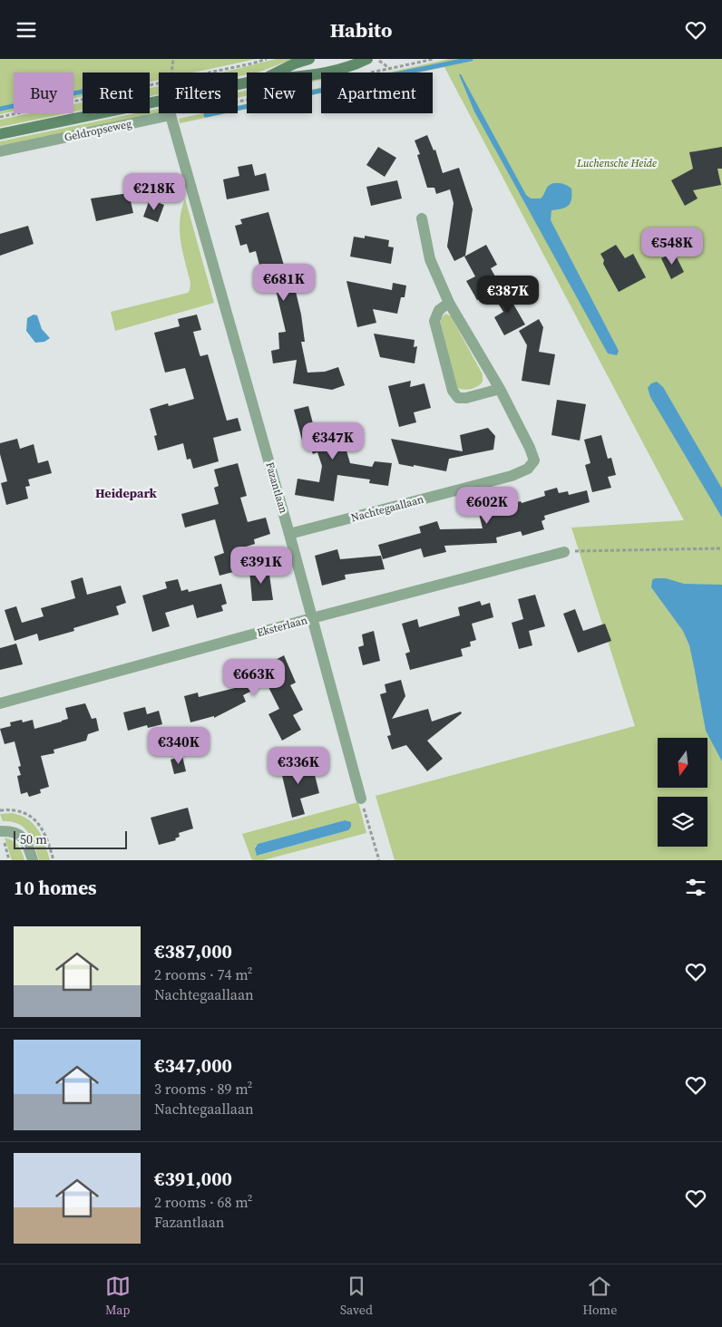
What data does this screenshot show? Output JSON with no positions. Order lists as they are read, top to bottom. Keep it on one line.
{"streets":{"main road":["Geldropseweg"],"street":["Fazantlaan","Nachtegaallaan","Eksterlaan"]},"crossings":[["Geldropseweg","Fazantlaan"],["Fazantlaan","Nachtegaallaan"],["Fazantlaan","Eksterlaan"]],"districts":["Heidepark"],"parks":["Luchensche Heide"],"scale_bar":"50 m","north":"bottom","page":{"header":"Habito","chip":["Buy","Rent","Filters","New","Apartment"],"price":["€218K","€548K","€681K","€387K","€347K","€602K","€391K","€663K","€340K","€336K"],"scale":"50 m","heading":"10 homes","list":[{"name":"€387,000","note":"2 rooms · 74 m² · Nachtegaallaan"},{"name":"€347,000","note":"3 rooms · 89 m² · Nachtegaallaan"},{"name":"€391,000","note":"2 rooms · 68 m² · Fazantlaan"}],"tabs":["Map","Saved","Home"]}}
